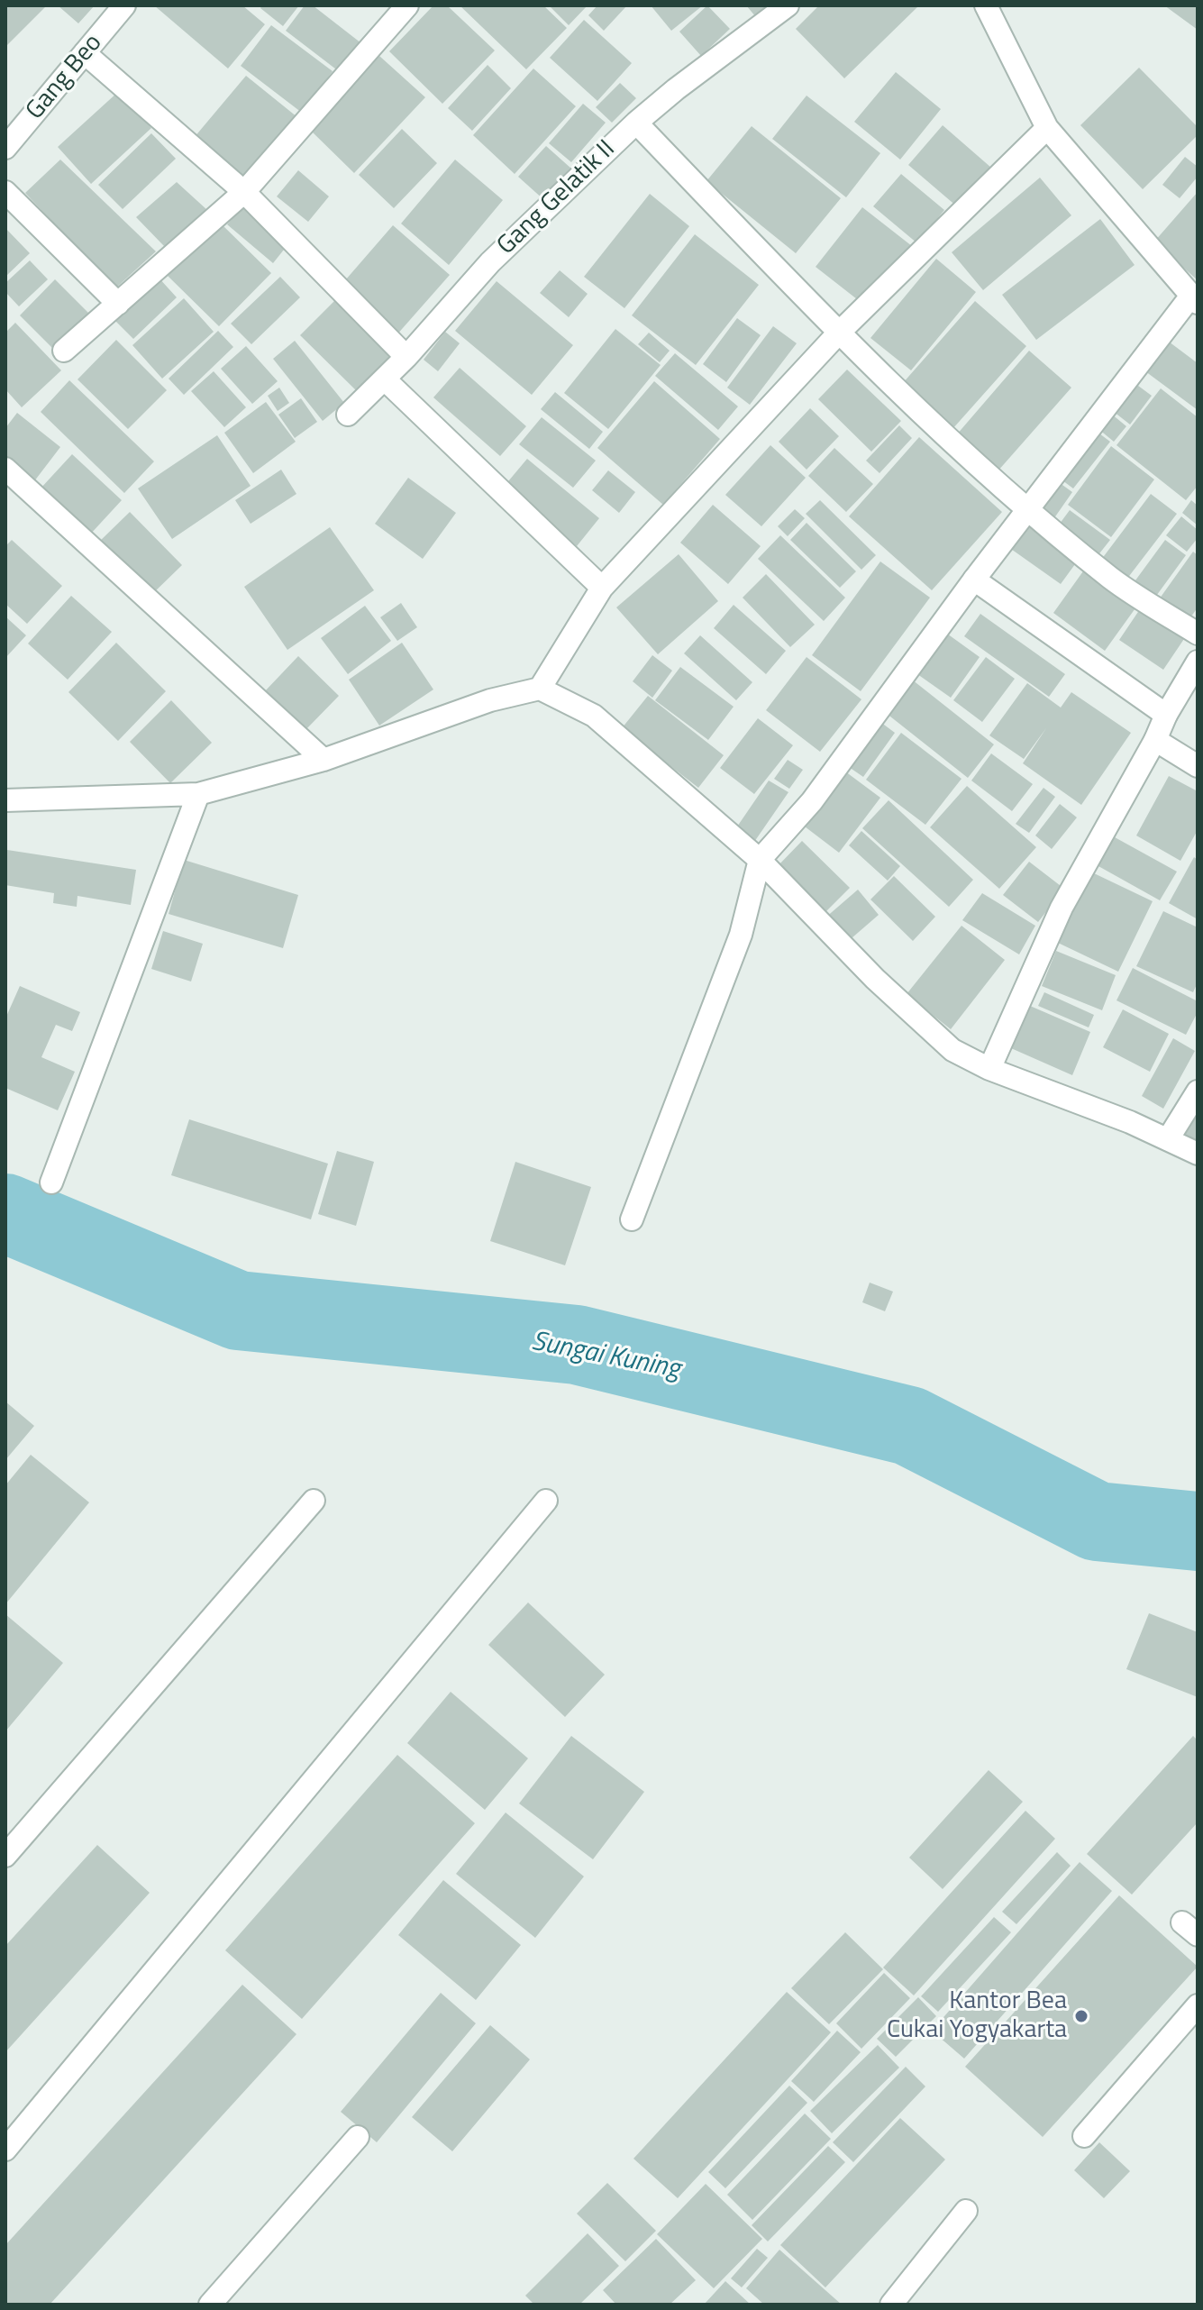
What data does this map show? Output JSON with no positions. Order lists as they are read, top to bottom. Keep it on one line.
{"streets":{"street":["Gang Beo","Gang Gelatik II"]},"water":["Sungai Kuning"],"places":["Kantor Bea Cukai Yogyakarta"]}
